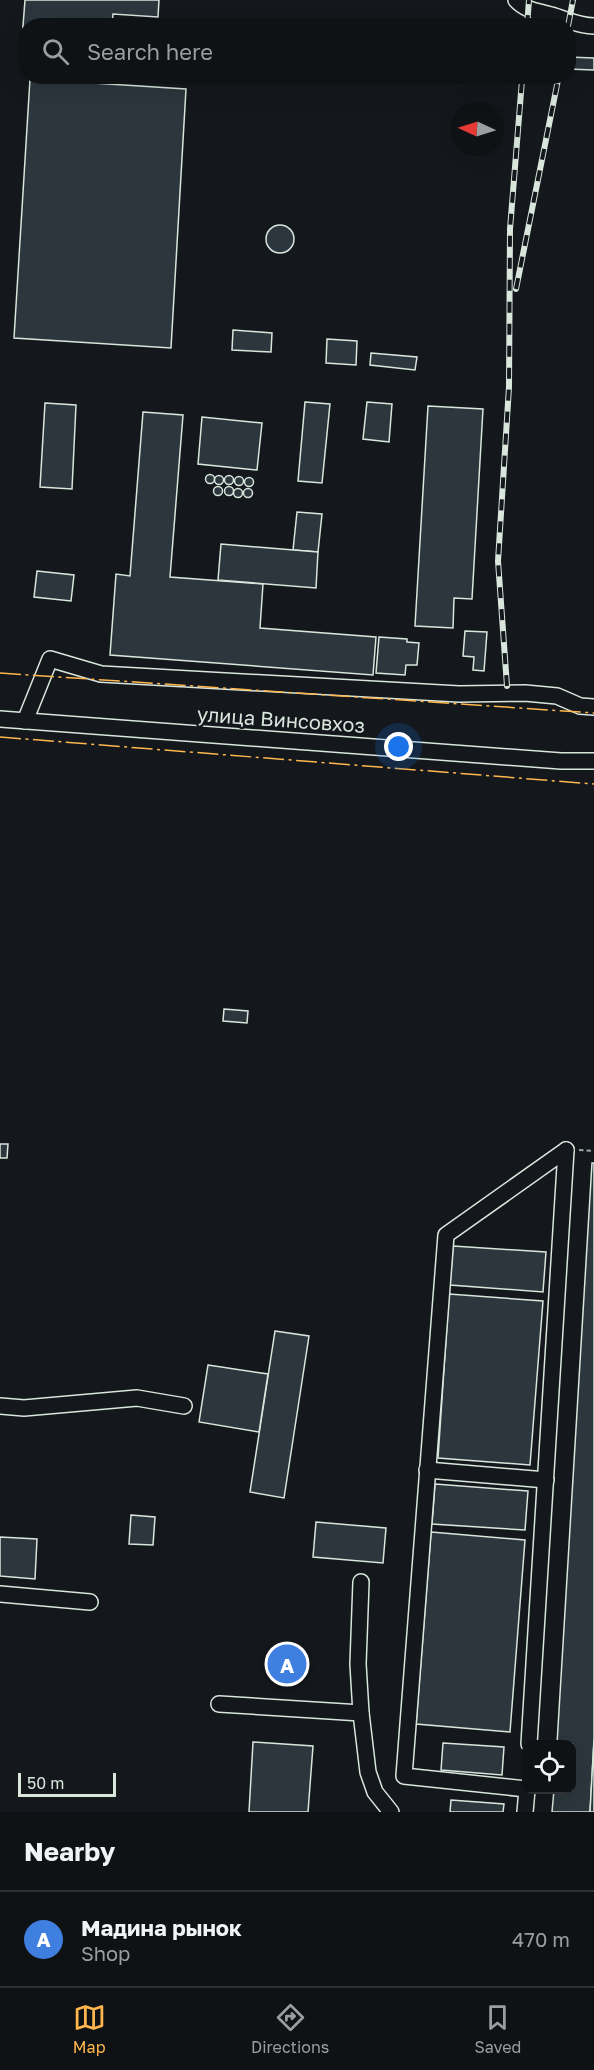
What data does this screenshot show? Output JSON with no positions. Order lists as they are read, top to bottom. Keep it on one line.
{"streets":{"street":["улица Винсовхоз"]},"scale_bar":"50 m","north":"left","page":{"search":"Search here","pins":"A","scale":"50 m","heading":"Nearby","list":[{"mark":"A","name":"Мадина рынок","note":"Shop","value":"470 m"}],"nav":["Map","Directions","Saved"]}}
